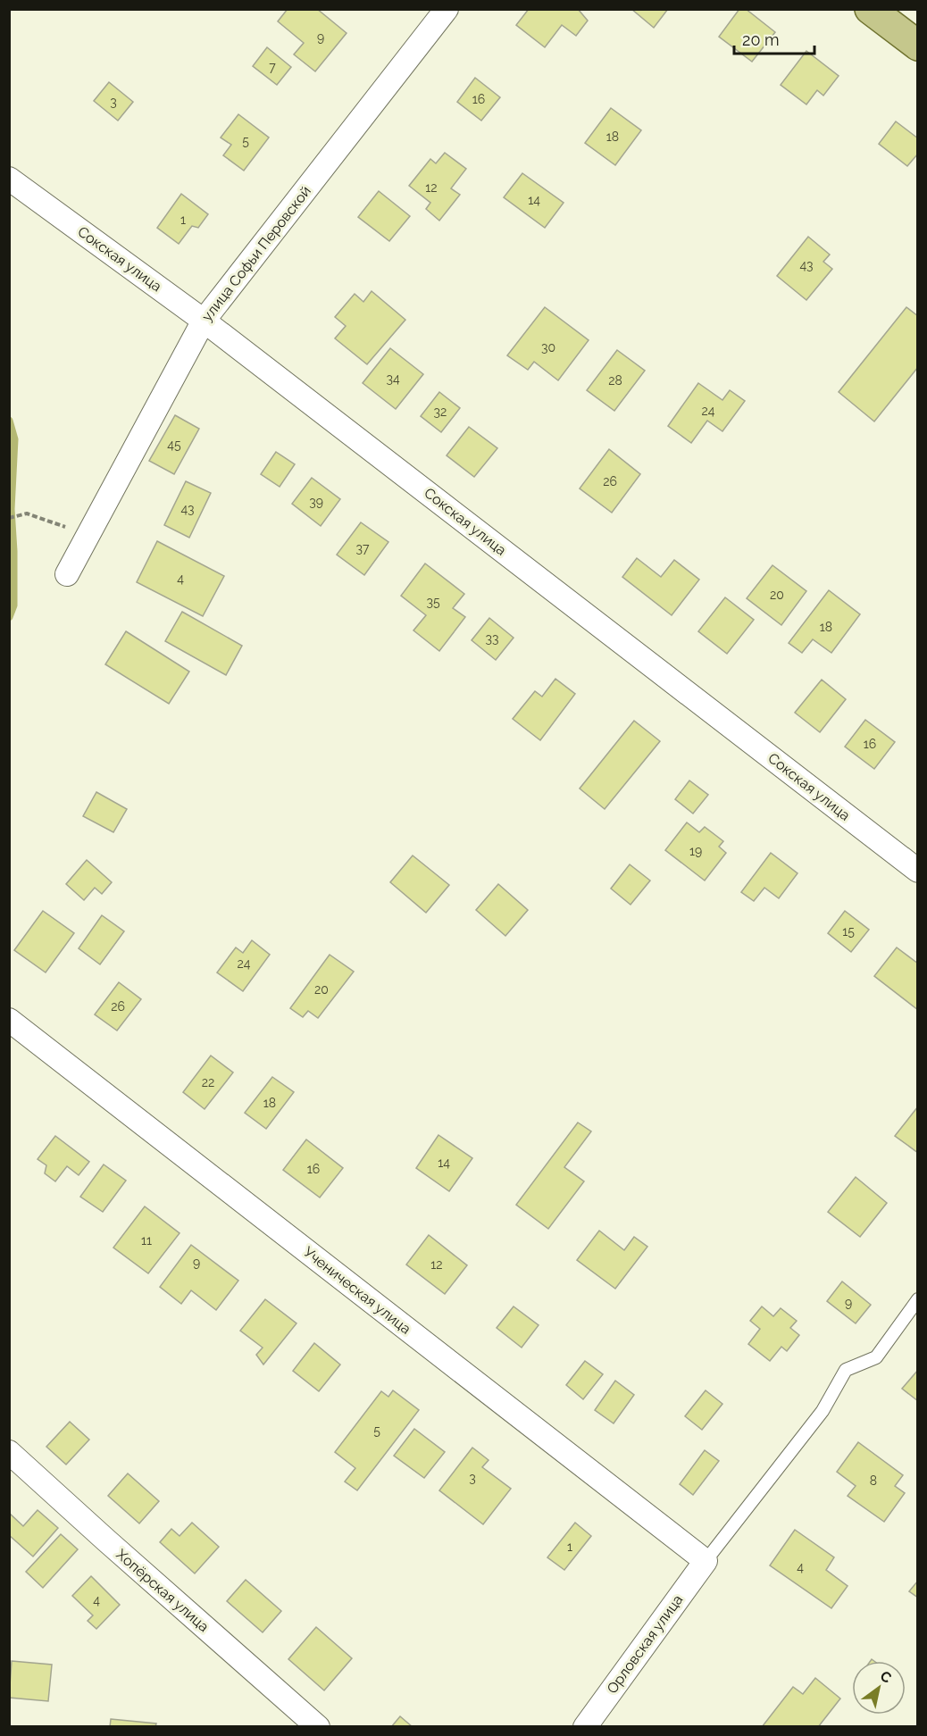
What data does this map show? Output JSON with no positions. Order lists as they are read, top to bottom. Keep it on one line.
{"streets":{"street":["улица Софьи Перовской","Сокская улица","Ученическая улица","Хопёрская улица","Орловская улица"]},"crossings":[["улица Софьи Перовской","Сокская улица"],["Ученическая улица","Орловская улица"]],"house_numbers":["9","7","16","3","18","5","12","14","1","43","30","34","28","24","32","45","26","39","43","37","4","20","35","18","33","16","19","15","24","20","26","22","18","14","16","11","9","12","9","5","3","8","1","4","4"],"scale_bar":"20 m","north":"top right"}
